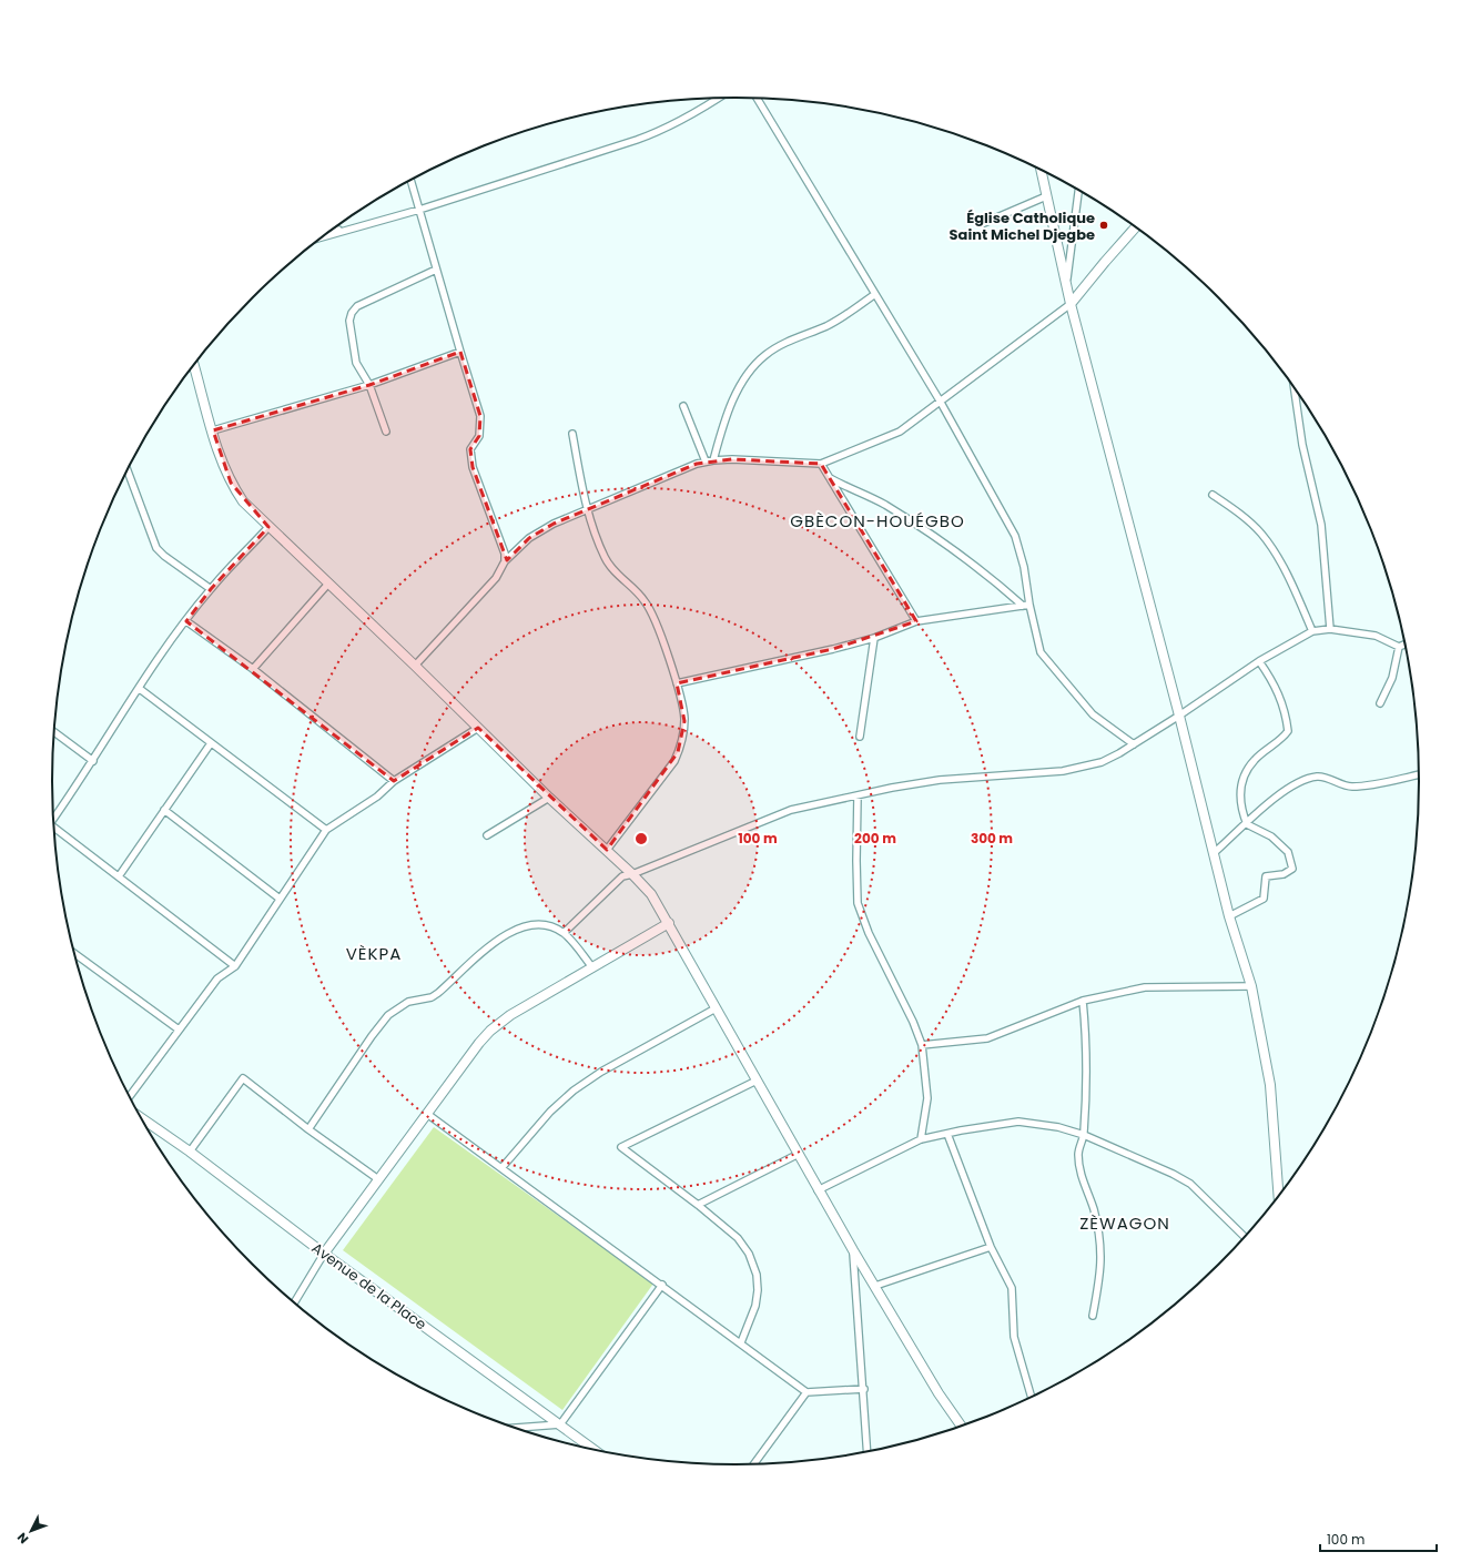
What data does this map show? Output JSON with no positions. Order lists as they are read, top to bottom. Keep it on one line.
{"streets":{"street":["Avenue de la Place"]},"districts":["GBÈCON-HOUÉGBO","VÈKPA","ZÈWAGON"],"places":["Église Catholique Saint Michel Djegbe"],"scale_bar":"100 m","north":"bottom left","rings":["100 m","200 m","300 m"]}
